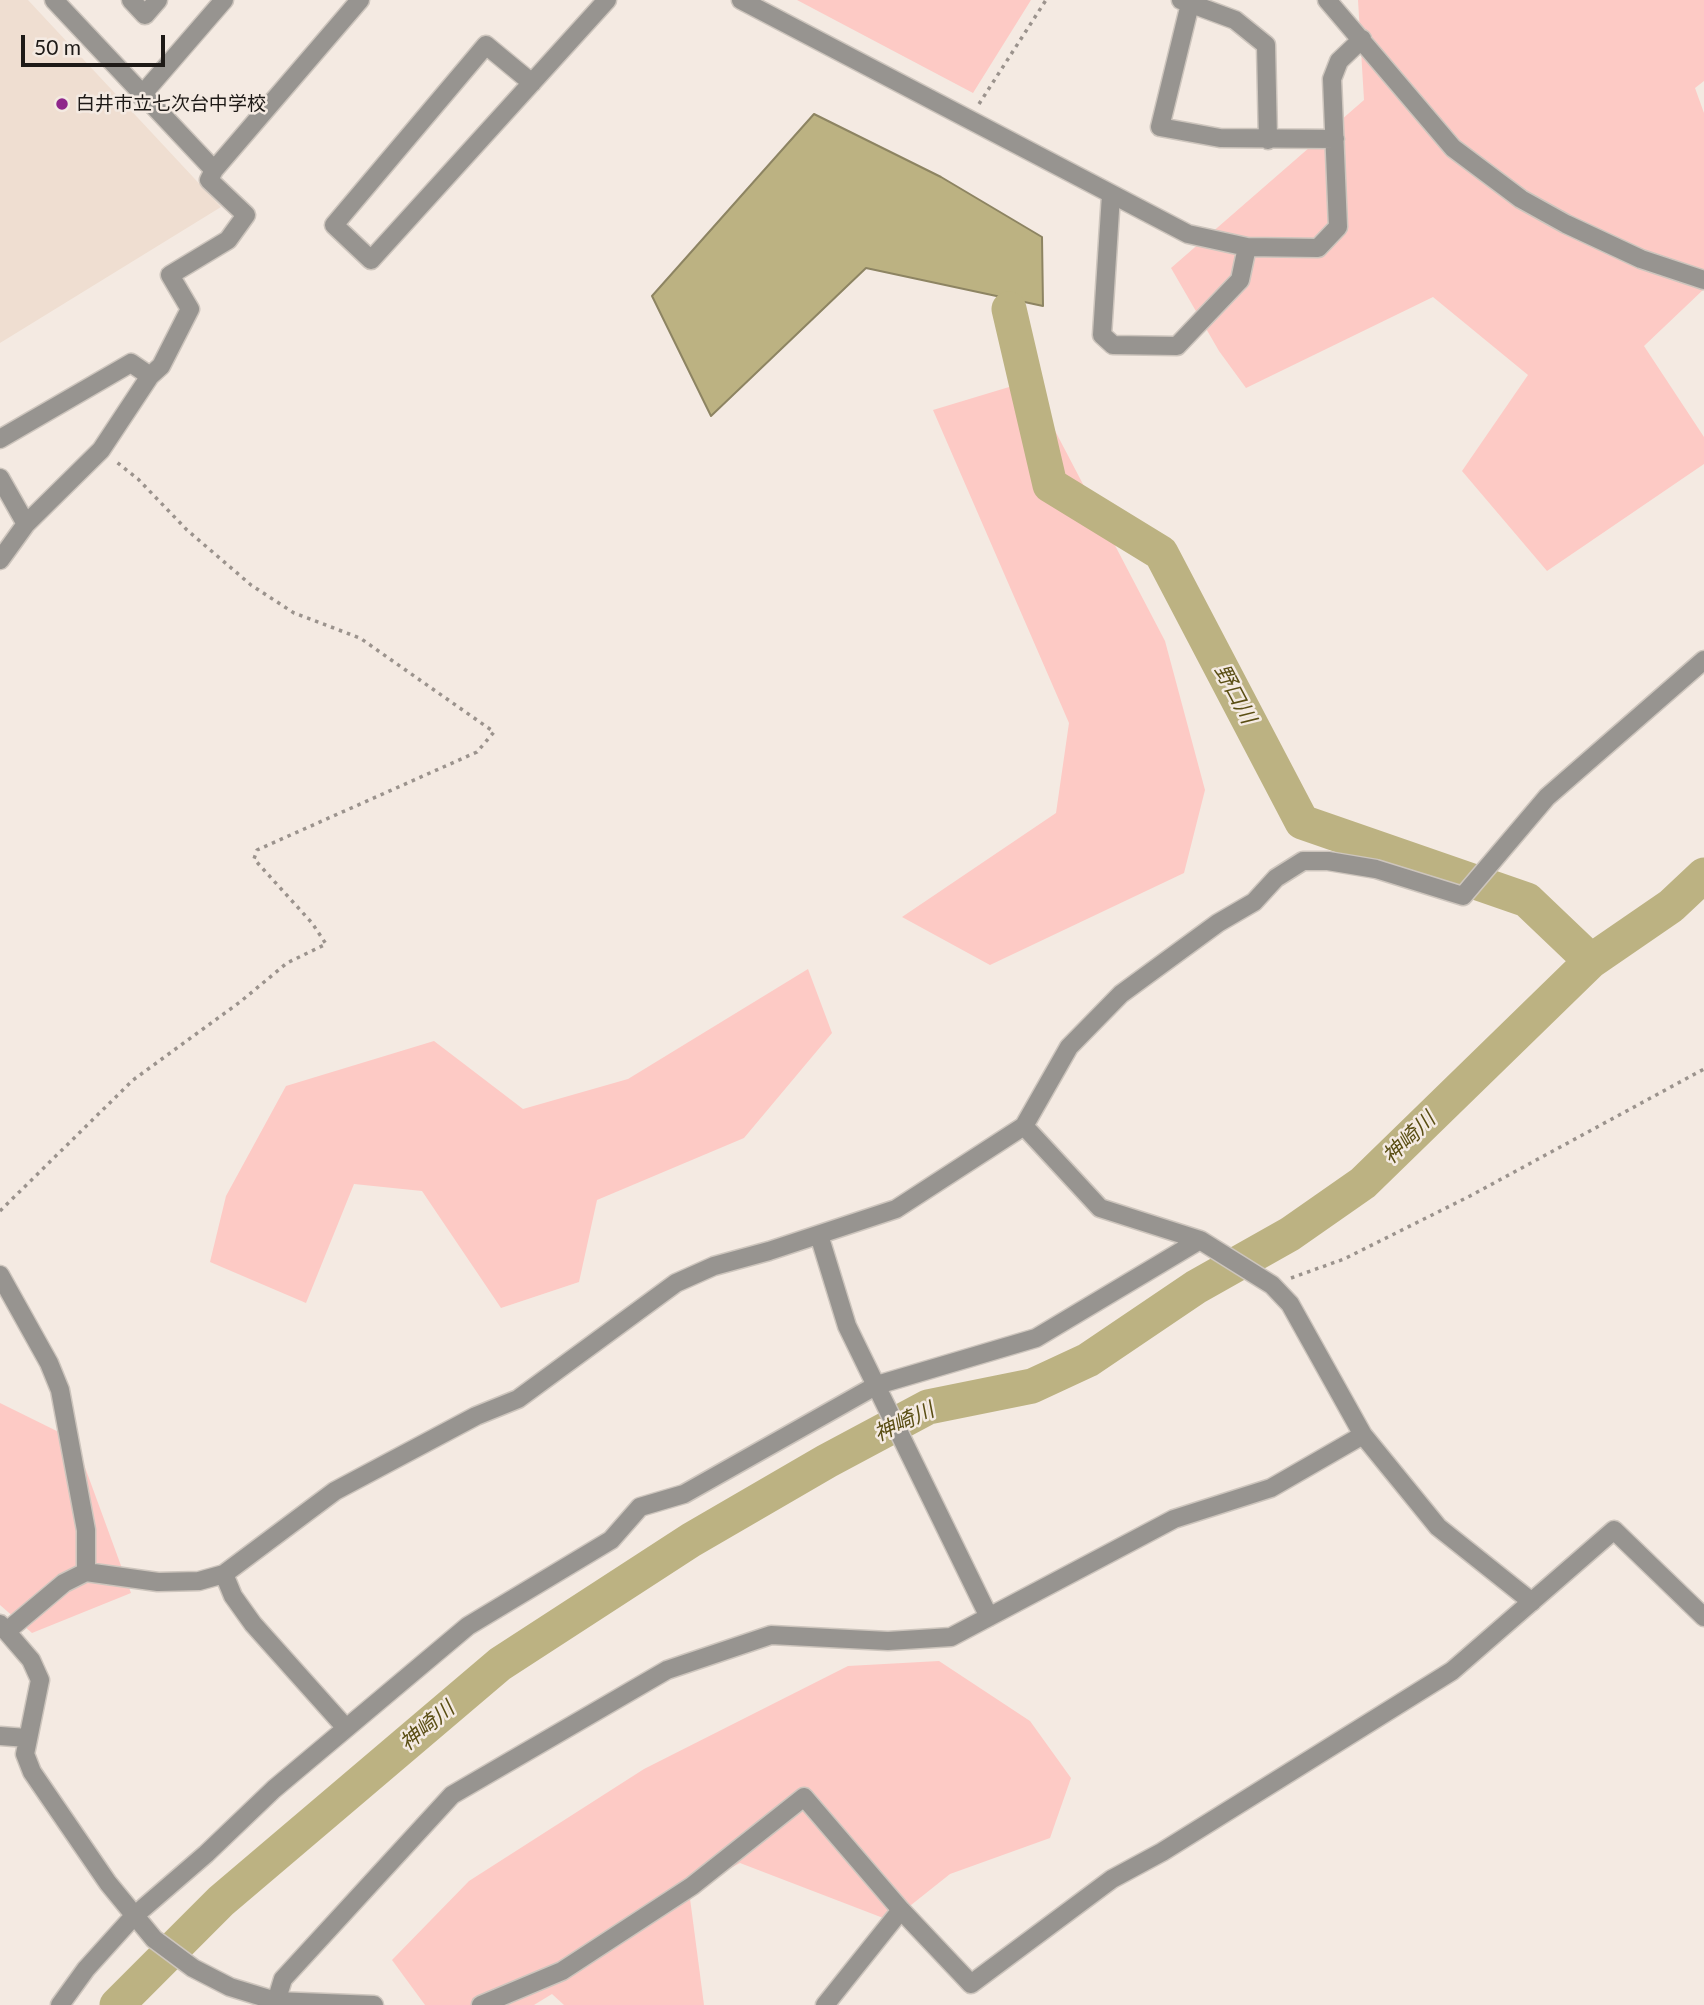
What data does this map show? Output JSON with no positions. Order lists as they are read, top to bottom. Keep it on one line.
{"water":["野口川","神崎川"],"places":["白井市立七次台中学校"],"scale_bar":"50 m"}
